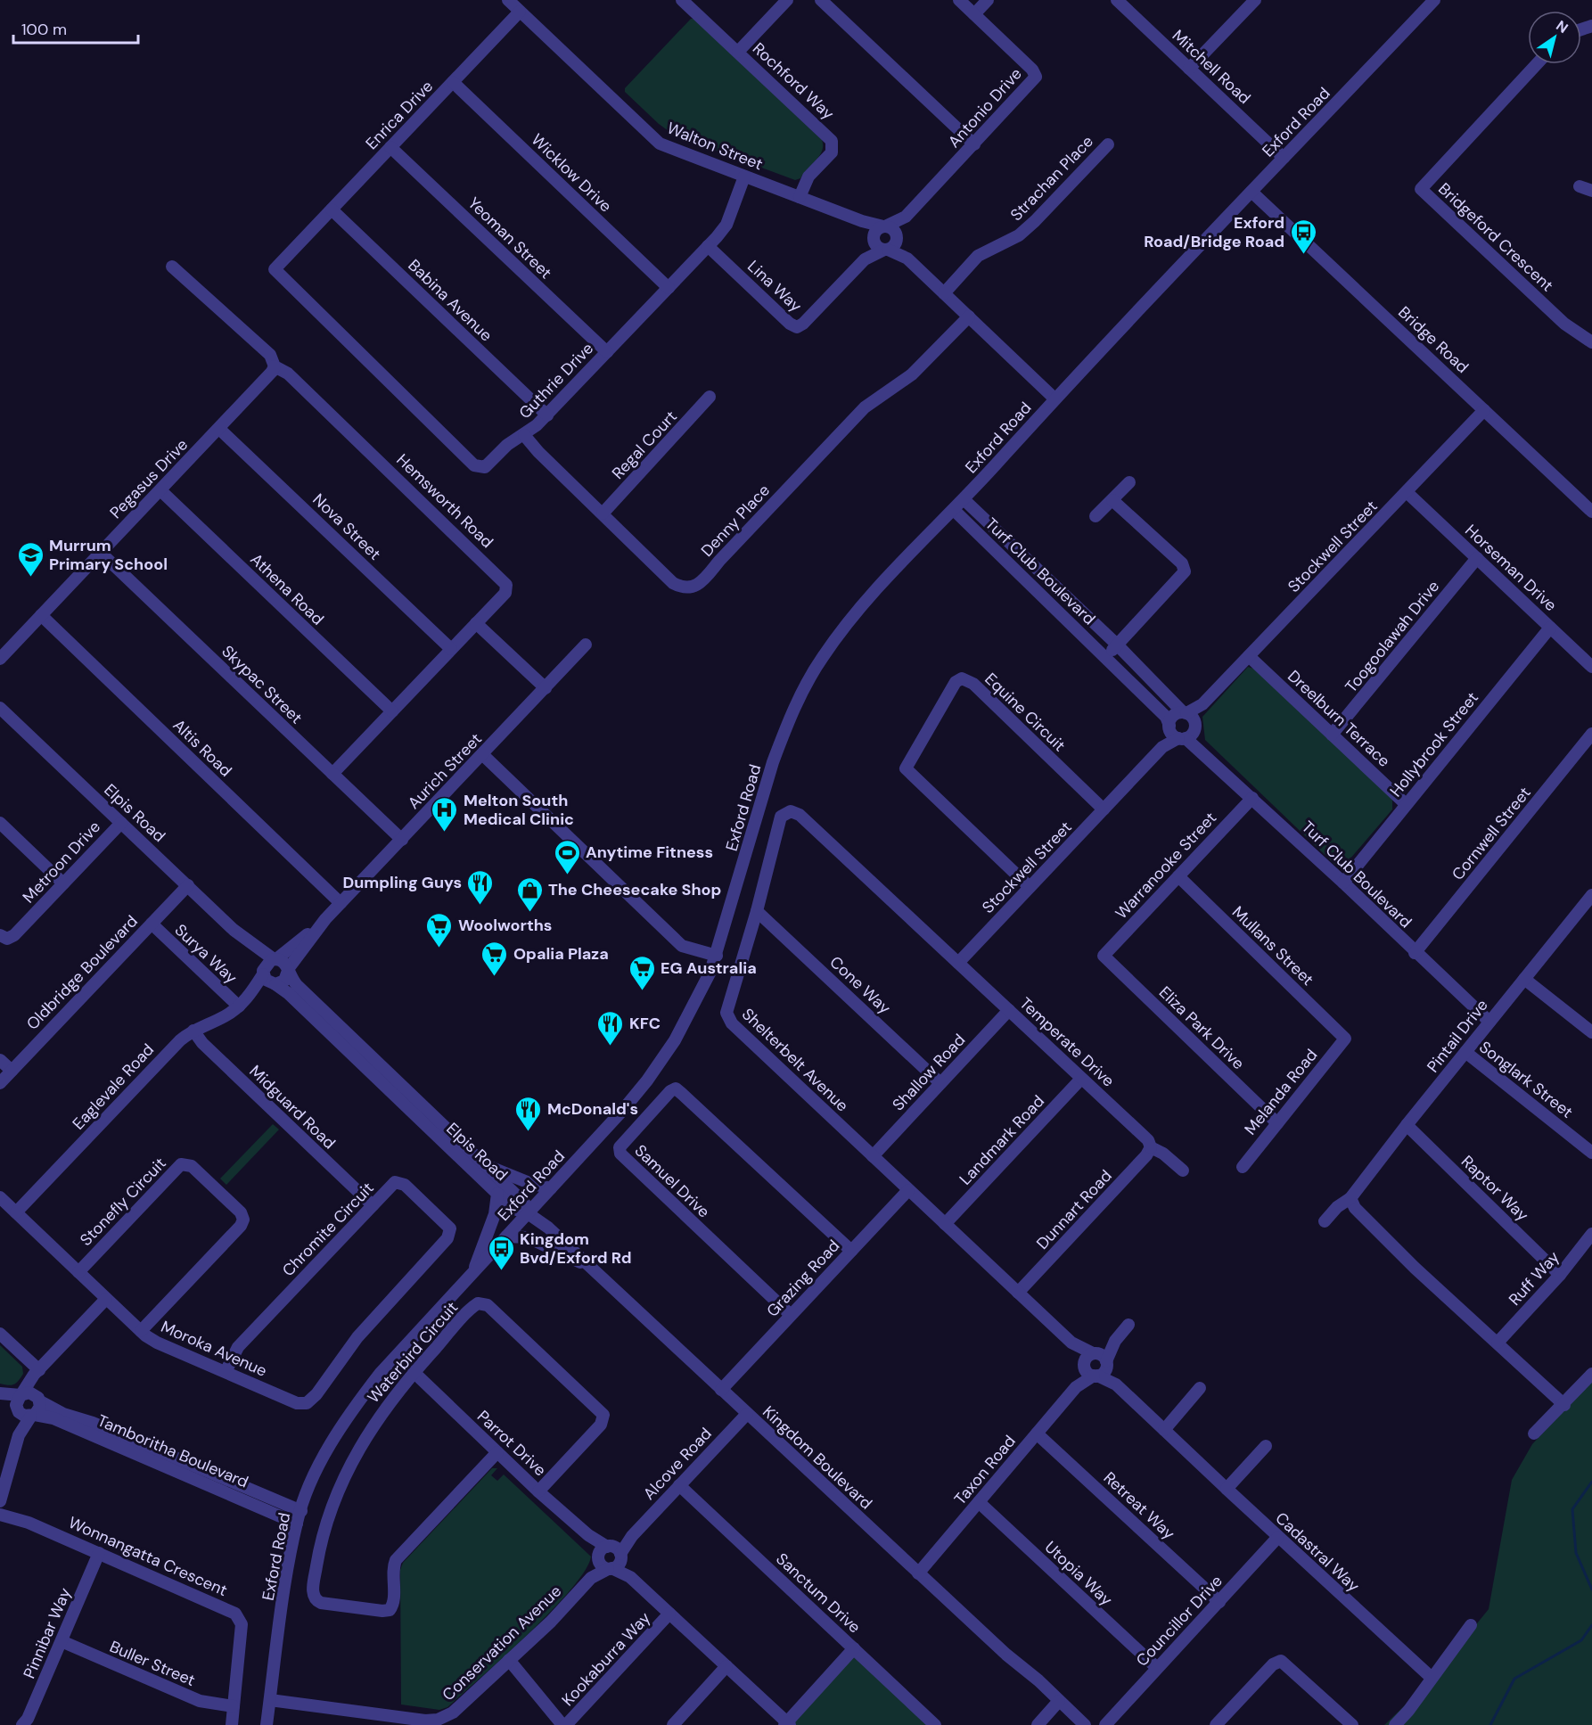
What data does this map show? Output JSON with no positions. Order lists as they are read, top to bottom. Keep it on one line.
{"streets":{"street":["Mitchell Road","Rochford Way","Antonio Drive","Enrica Drive","Exford Road","Walton Street","Wicklow Drive","Strachan Place","Bridgeford Crescent","Yeoman Street","Lina Way","Babina Avenue","Bridge Road","Guthrie Drive","Regal Court","Pegasus Drive","Hemsworth Road","Denny Place","Nova Street","Stockwell Street","Horseman Drive","Turf Club Boulevard","Athena Road","Toogoolawah Drive","Skypac Street","Equine Circuit","Dreelburn Terrace","Hollybrook Street","Altis Road","Aurich Street","Elpis Road","Cornwell Street","Metroon Drive","Warranooke Street","Mullans Street","Surya Way","Oldbridge Boulevard","Cone Way","Eliza Park Drive","Pintail Drive","Temperate Drive","Shelterbelt Avenue","Shallow Road","Songlark Street","Eaglevale Road","Melanda Road","Midguard Road","Landmark Road","Samuel Drive","Raptor Way","Stonefly Circuit","Dunnart Road","Chromite Circuit","Grazing Road","Ruff Way","Moroka Avenue","Waterbird Circuit","Parrot Drive","Tamboritha Boulevard","Kingdom Boulevard","Alcove Road","Taxon Road","Retreat Way","Cadastral Way","Wonnangatta Crescent","Utopia Way","Sanctum Drive","Councillor Drive","Pinnibar Way","Conservation Avenue","Kookaburra Way","Buller Street"]},"crossings":[["Mitchell Road","Exford Road"],["Rochford Way","Walton Street"],["Antonio Drive","Walton Street"],["Antonio Drive","Lina Way"],["Enrica Drive","Walton Street"],["Enrica Drive","Wicklow Drive"],["Enrica Drive","Yeoman Street"],["Enrica Drive","Babina Avenue"],["Enrica Drive","Guthrie Drive"],["Exford Road","Bridge Road"],["Exford Road","Turf Club Boulevard"],["Exford Road","Elpis Road"],["Exford Road","Tamboritha Boulevard"],["Exford Road","Kingdom Boulevard"],["Exford Road","Conservation Avenue"],["Walton Street","Lina Way"],["Walton Street","Guthrie Drive"],["Wicklow Drive","Guthrie Drive"],["Yeoman Street","Guthrie Drive"],["Lina Way","Guthrie Drive"],["Babina Avenue","Guthrie Drive"],["Bridge Road","Stockwell Street"],["Guthrie Drive","Denny Place"],["Regal Court","Denny Place"],["Pegasus Drive","Hemsworth Road"],["Pegasus Drive","Nova Street"],["Pegasus Drive","Athena Road"],["Pegasus Drive","Skypac Street"],["Pegasus Drive","Altis Road"],["Hemsworth Road","Nova Street"],["Hemsworth Road","Athena Road"],["Hemsworth Road","Skypac Street"],["Stockwell Street","Horseman Drive"],["Stockwell Street","Turf Club Boulevard"],["Stockwell Street","Equine Circuit"],["Stockwell Street","Dreelburn Terrace"],["Stockwell Street","Temperate Drive"],["Stockwell Street","Shelterbelt Avenue"],["Horseman Drive","Toogoolawah Drive"],["Horseman Drive","Hollybrook Street"],["Turf Club Boulevard","Hollybrook Street"],["Turf Club Boulevard","Cornwell Street"],["Turf Club Boulevard","Warranooke Street"],["Turf Club Boulevard","Pintail Drive"],["Toogoolawah Drive","Dreelburn Terrace"],["Skypac Street","Aurich Street"],["Dreelburn Terrace","Hollybrook Street"],["Altis Road","Aurich Street"],["Aurich Street","Elpis Road"],["Aurich Street","Eaglevale Road"],["Elpis Road","Metroon Drive"],["Elpis Road","Oldbridge Boulevard"],["Elpis Road","Eaglevale Road"],["Elpis Road","Kingdom Boulevard"],["Warranooke Street","Mullans Street"],["Warranooke Street","Eliza Park Drive"],["Mullans Street","Melanda Road"],["Surya Way","Oldbridge Boulevard"],["Surya Way","Eaglevale Road"],["Cone Way","Shelterbelt Avenue"],["Cone Way","Shallow Road"],["Eliza Park Drive","Melanda Road"],["Pintail Drive","Songlark Street"],["Pintail Drive","Raptor Way"],["Temperate Drive","Shelterbelt Avenue"],["Temperate Drive","Shallow Road"],["Temperate Drive","Landmark Road"],["Temperate Drive","Dunnart Road"],["Shelterbelt Avenue","Shallow Road"],["Shelterbelt Avenue","Landmark Road"],["Shelterbelt Avenue","Dunnart Road"],["Shelterbelt Avenue","Grazing Road"],["Eaglevale Road","Midguard Road"],["Eaglevale Road","Moroka Avenue"],["Midguard Road","Chromite Circuit"],["Samuel Drive","Grazing Road"],["Raptor Way","Ruff Way"],["Stonefly Circuit","Moroka Avenue"],["Chromite Circuit","Moroka Avenue"],["Grazing Road","Kingdom Boulevard"],["Waterbird Circuit","Parrot Drive"],["Parrot Drive","Alcove Road"],["Parrot Drive","Conservation Avenue"],["Parrot Drive","Kookaburra Way"],["Kingdom Boulevard","Alcove Road"],["Kingdom Boulevard","Taxon Road"],["Alcove Road","Sanctum Drive"],["Alcove Road","Conservation Avenue"],["Taxon Road","Retreat Way"],["Taxon Road","Utopia Way"],["Retreat Way","Councillor Drive"],["Cadastral Way","Councillor Drive"],["Wonnangatta Crescent","Pinnibar Way"],["Wonnangatta Crescent","Buller Street"],["Utopia Way","Councillor Drive"],["Pinnibar Way","Buller Street"]],"places":{"bus stop":["Exford Road/Bridge Road","Kingdom Bvd/Exford Rd"],"school or university":["Murrum Primary School"],"hospital":["Melton South Medical Clinic"],"sports":["Anytime Fitness"],"restaurant":["Dumpling Guys","KFC","McDonald's"],"shop":["The Cheesecake Shop"],"supermarket":["Woolworths","Opalia Plaza","EG Australia"]},"scale_bar":"100 m","north":"top right"}
